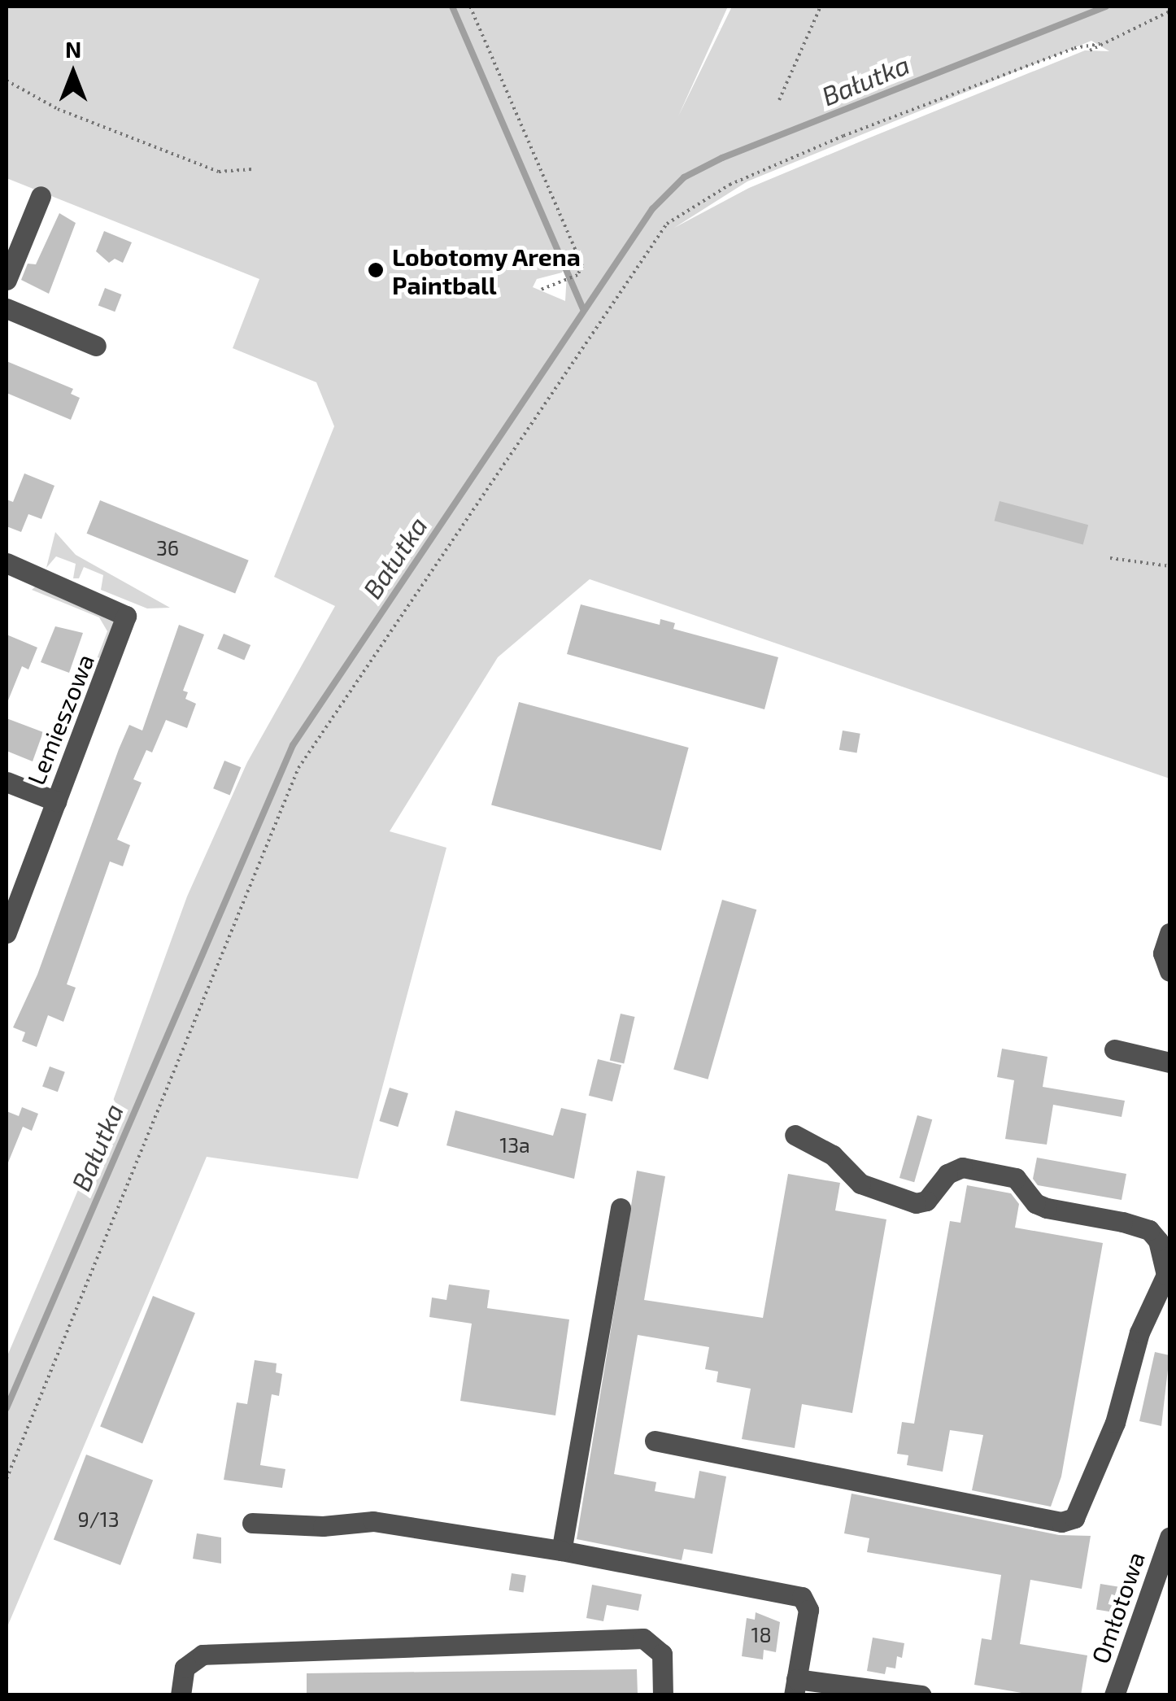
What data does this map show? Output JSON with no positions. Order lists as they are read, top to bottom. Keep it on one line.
{"streets":{"street":["Lemieszowa","Omłotowa"]},"water":["Bałutka"],"places":["Lobotomy Arena Paintball"],"house_numbers":["36","13a","9/13","18"],"north":"top"}
